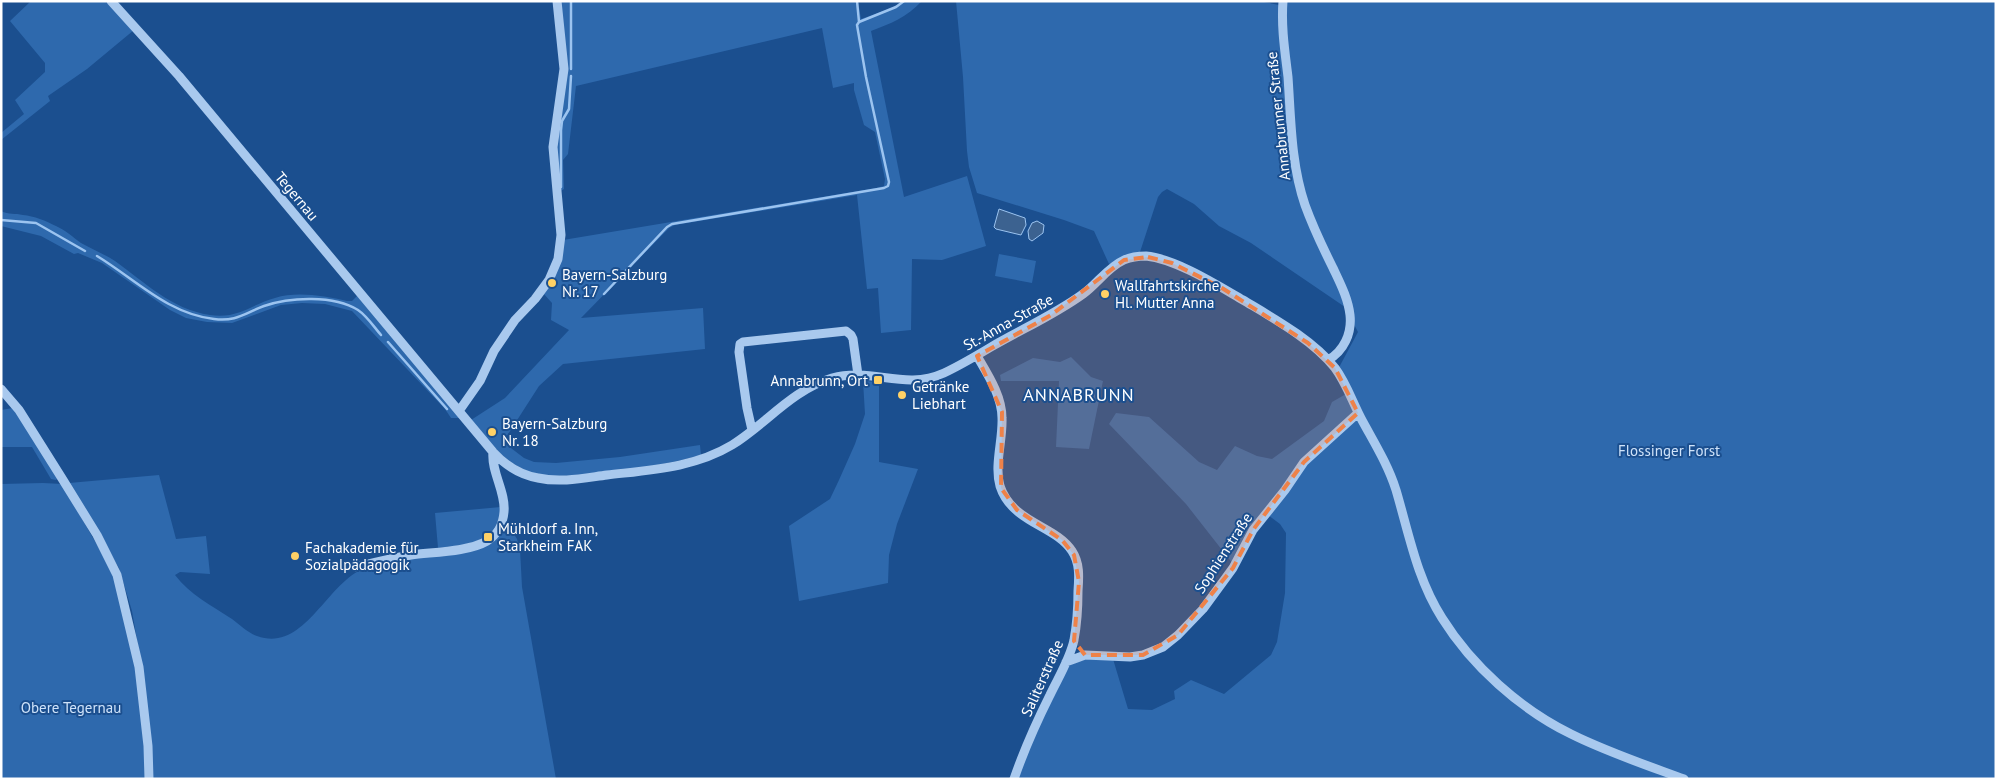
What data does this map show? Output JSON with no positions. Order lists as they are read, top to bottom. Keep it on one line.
{"streets":{"street":["Annabrunner Straße","Tegernau","St.-Anna-Straße","Sophienstraße","Saliterstraße"]},"crossings":[["Annabrunner Straße","St.-Anna-Straße"],["Tegernau","St.-Anna-Straße"],["St.-Anna-Straße","Sophienstraße"],["St.-Anna-Straße","Saliterstraße"],["Sophienstraße","Saliterstraße"]],"districts":["ANNABRUNN"],"parks":["Flossinger Forst","Obere Tegernau"],"places":{"other":["Bayern-Salzburg Nr. 17","Wallfahrtskirche Hl. Mutter Anna","Getränke Liebhart","Bayern-Salzburg Nr. 18","Fachakademie für Sozialpädagogik"],"transit":["Annabrunn, Ort","Mühldorf a. Inn, Starkheim FAK"]}}
